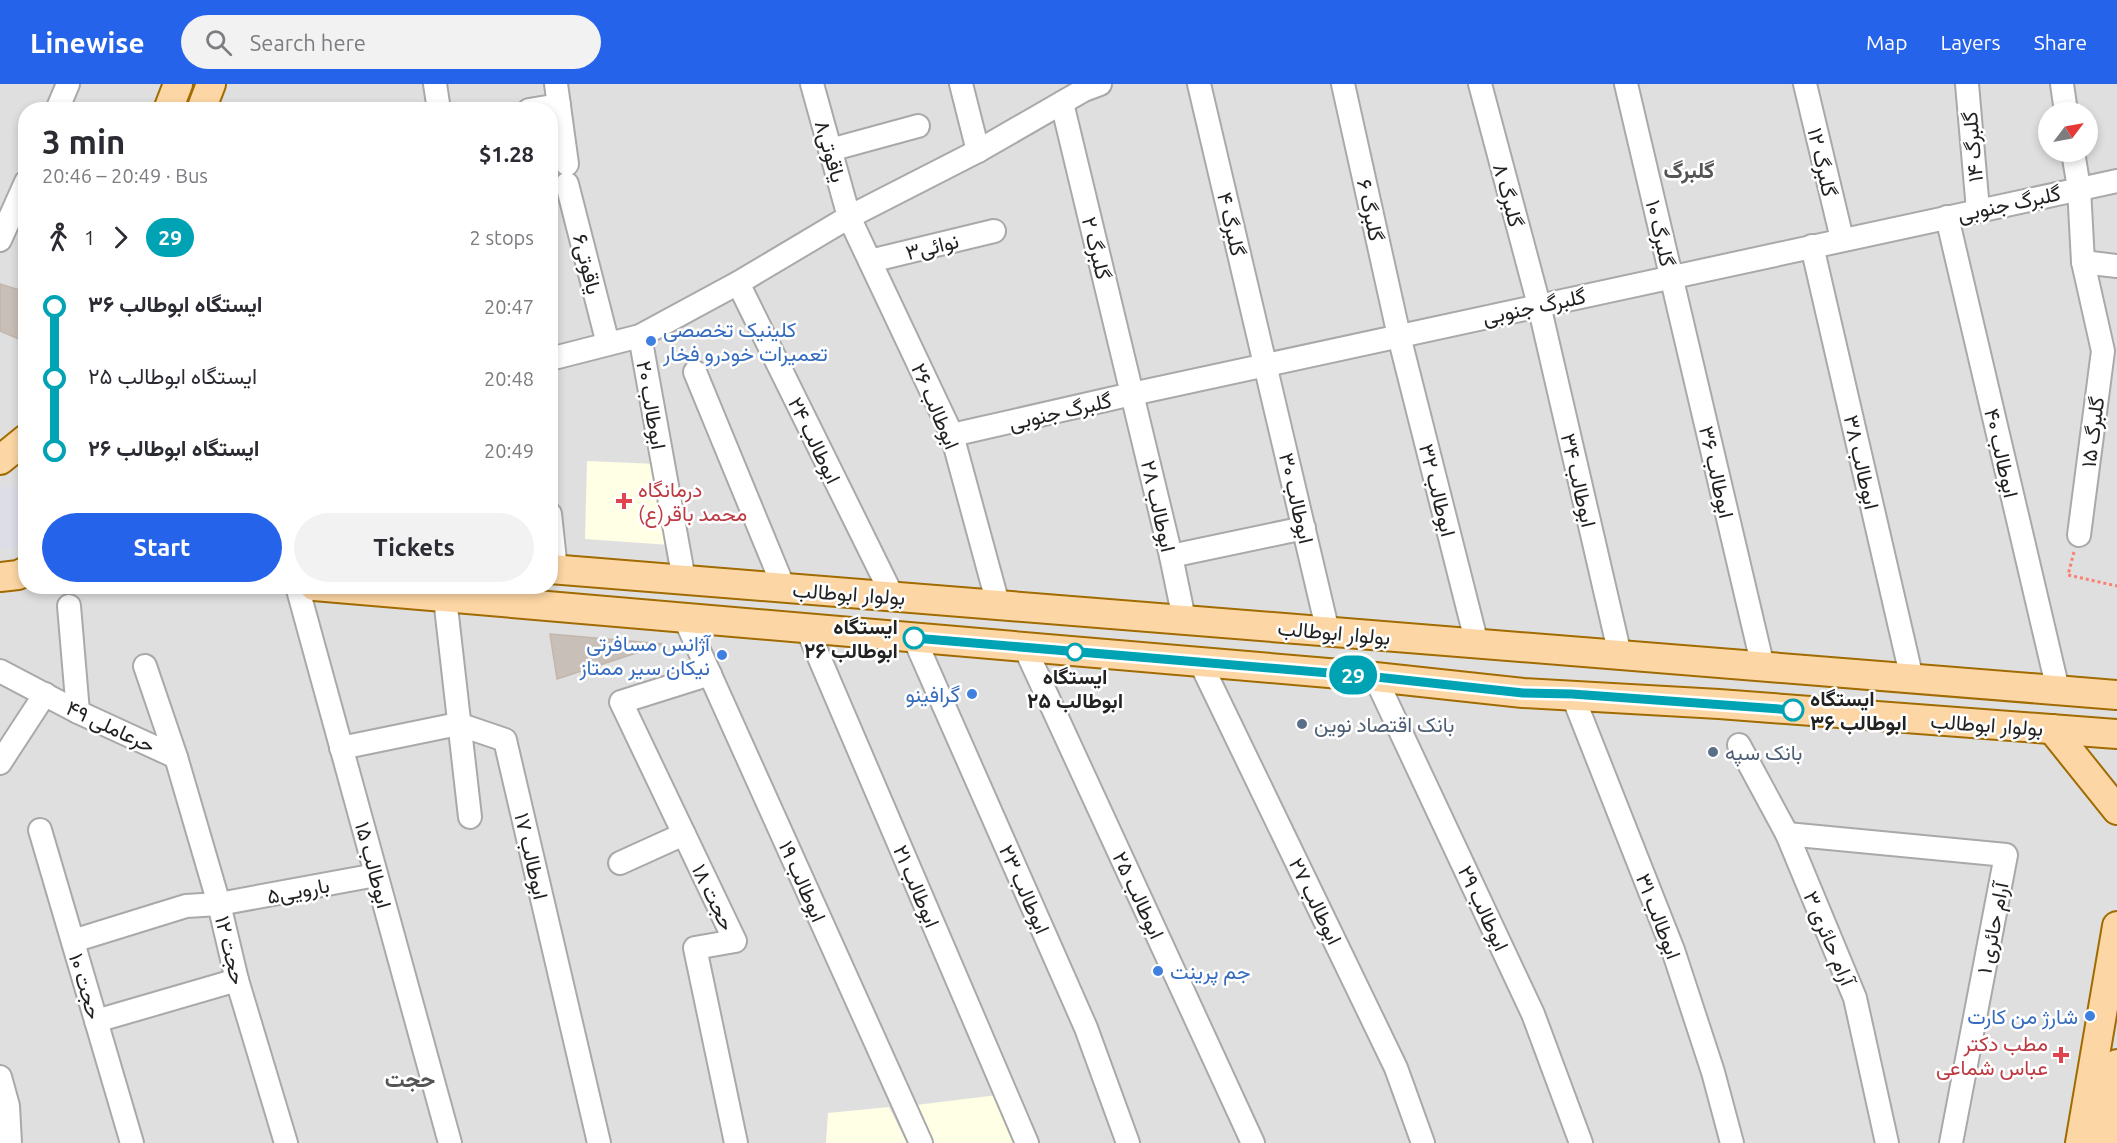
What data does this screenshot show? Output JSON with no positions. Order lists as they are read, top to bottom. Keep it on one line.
{"streets":{"main road":["بولوار ابوطالب"],"street":["گلبرگ ۱۴","یاقوتی۸","گلبرگ ۱۲","گلبرگ ۸","گلبرگ جنوبی","گلبرگ ۶","گلبرگ ۴","گلبرگ ۱۰","نوائی۳","گلبرگ ۲","یاقوتی۶","ابوطالب ۲۰","ابوطالب ۲۶","گلبرگ ۱۵","ابوطالب ۲۴","ابوطالب ۴۰","ابوطالب ۳۸","ابوطالب ۳۶","ابوطالب ۳۴","ابوطالب ۳۲","ابوطالب ۳۰","ابوطالب ۲۸","حرعاملی ۴۹","ابوطالب ۱۷","ابوطالب ۱۵","ابوطالب ۱۹","ابوطالب ۲۱","ابوطالب ۲۳","بارویی۵","ابوطالب ۲۵","حجت ۱۸","ابوطالب ۲۷","ابوطالب ۲۹","ابوطالب ۳۱","آرام حائری ۱","آرام حائری ۳","حجت ۱۲","حجت ۱۰"]},"crossings":[["گلبرگ ۱۴","گلبرگ جنوبی"],["یاقوتی۸","ابوطالب ۲۶"],["گلبرگ ۱۲","گلبرگ جنوبی"],["گلبرگ ۸","گلبرگ جنوبی"],["گلبرگ ۸","ابوطالب ۳۴"],["گلبرگ جنوبی","گلبرگ ۶"],["گلبرگ جنوبی","گلبرگ ۴"],["گلبرگ جنوبی","گلبرگ ۱۰"],["گلبرگ جنوبی","گلبرگ ۲"],["گلبرگ جنوبی","ابوطالب ۲۶"],["گلبرگ جنوبی","گلبرگ ۱۵"],["گلبرگ جنوبی","ابوطالب ۴۰"],["گلبرگ جنوبی","ابوطالب ۳۸"],["گلبرگ جنوبی","ابوطالب ۳۶"],["گلبرگ جنوبی","ابوطالب ۳۴"],["گلبرگ جنوبی","ابوطالب ۳۲"],["گلبرگ جنوبی","ابوطالب ۳۰"],["گلبرگ جنوبی","ابوطالب ۲۸"],["گلبرگ ۶","ابوطالب ۳۲"],["گلبرگ ۴","ابوطالب ۳۰"],["گلبرگ ۱۰","ابوطالب ۳۶"],["نوائی۳","ابوطالب ۲۶"],["گلبرگ ۲","ابوطالب ۲۸"],["ابوطالب ۲۰","بولوار ابوطالب"],["ابوطالب ۲۶","بولوار ابوطالب"],["ابوطالب ۲۴","بولوار ابوطالب"],["ابوطالب ۴۰","بولوار ابوطالب"],["ابوطالب ۳۸","بولوار ابوطالب"],["ابوطالب ۳۶","بولوار ابوطالب"],["ابوطالب ۳۴","بولوار ابوطالب"],["ابوطالب ۳۲","بولوار ابوطالب"],["ابوطالب ۳۰","بولوار ابوطالب"],["ابوطالب ۲۸","بولوار ابوطالب"],["بولوار ابوطالب","ابوطالب ۱۹"],["بولوار ابوطالب","ابوطالب ۲۱"],["بولوار ابوطالب","ابوطالب ۲۳"],["بولوار ابوطالب","ابوطالب ۲۵"],["بولوار ابوطالب","ابوطالب ۲۷"],["بولوار ابوطالب","ابوطالب ۲۹"],["بولوار ابوطالب","ابوطالب ۳۱"],["حرعاملی ۴۹","حجت ۱۲"],["ابوطالب ۱۵","بارویی۵"],["ابوطالب ۱۹","حجت ۱۸"],["بارویی۵","حجت ۱۲"],["بارویی۵","حجت ۱۰"],["آرام حائری ۱","آرام حائری ۳"]],"districts":["گلبرگ","حجت"],"places":{"other":["کلینیک تخصصی تعمیرات خودرو فخار","ایستگاه ابوطالب ۲۶","ایستگاه ابوطالب ۲۵","آژانس مسافرتی نیکان سیر ممتاز","گرافینو","ایستگاه ابوطالب ۳۶","بانک اقتصاد نوین","بانک سپه","جم پرینت","شارژ من کارت"],"health":["درمانگاه محمد باقر(ع)","مطب دکتر عباس شماعی"]},"lines":["bus line 29"],"north":"top right","page":{"header":"Linewise","search":"Search here","nav":["Map","Layers","Share"],"on_map":"29","heading":["3 min","20:46 – 20:49 · Bus","$1.28"],"legs":["1","29","2 stops"],"list":[{"name":"ایستگاه ابوطالب ۳۶","value":"20:47"},{"name":"ایستگاه ابوطالب ۲۵","value":"20:48"},{"name":"ایستگاه ابوطالب ۲۶","value":"20:49"}],"buttons":["Start","Tickets"]}}
